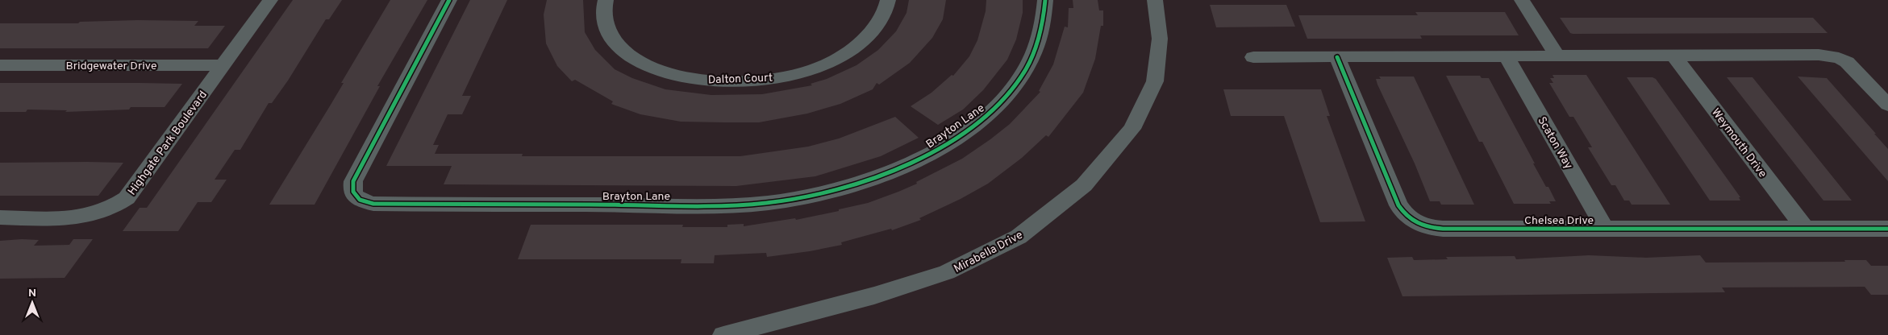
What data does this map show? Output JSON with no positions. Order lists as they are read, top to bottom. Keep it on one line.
{"streets":{"street":["Bridgewater Drive","Dalton Court","Brayton Lane","Highgate Park Boulevard","Scaton Way","Weymouth Drive","Chelsea Drive","Mirabella Drive"]},"crossings":[["Bridgewater Drive","Highgate Park Boulevard"],["Scaton Way","Chelsea Drive"],["Weymouth Drive","Chelsea Drive"]],"north":"top"}
